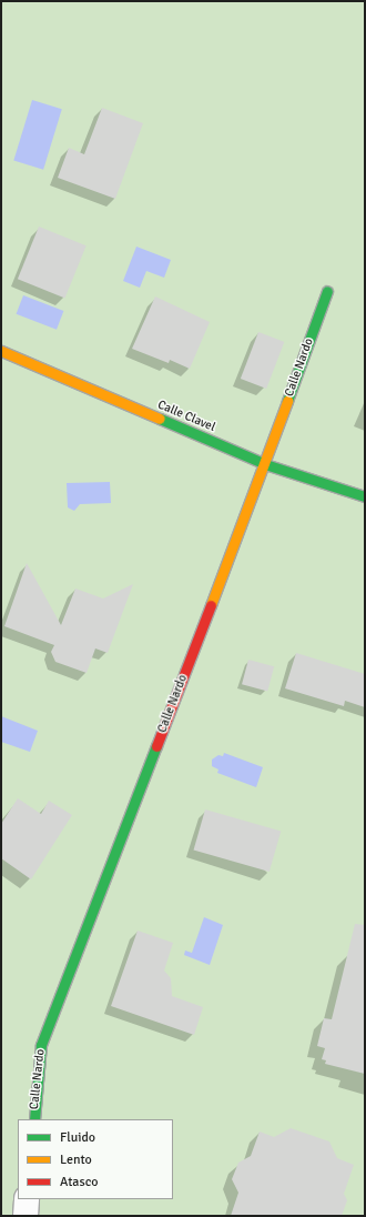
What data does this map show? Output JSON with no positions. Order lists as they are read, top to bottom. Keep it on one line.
{"streets":{"street":["Calle Nardo","Calle Clavel"]},"crossings":[["Calle Nardo","Calle Clavel"]],"legend":["Fluido","Lento","Atasco"]}
